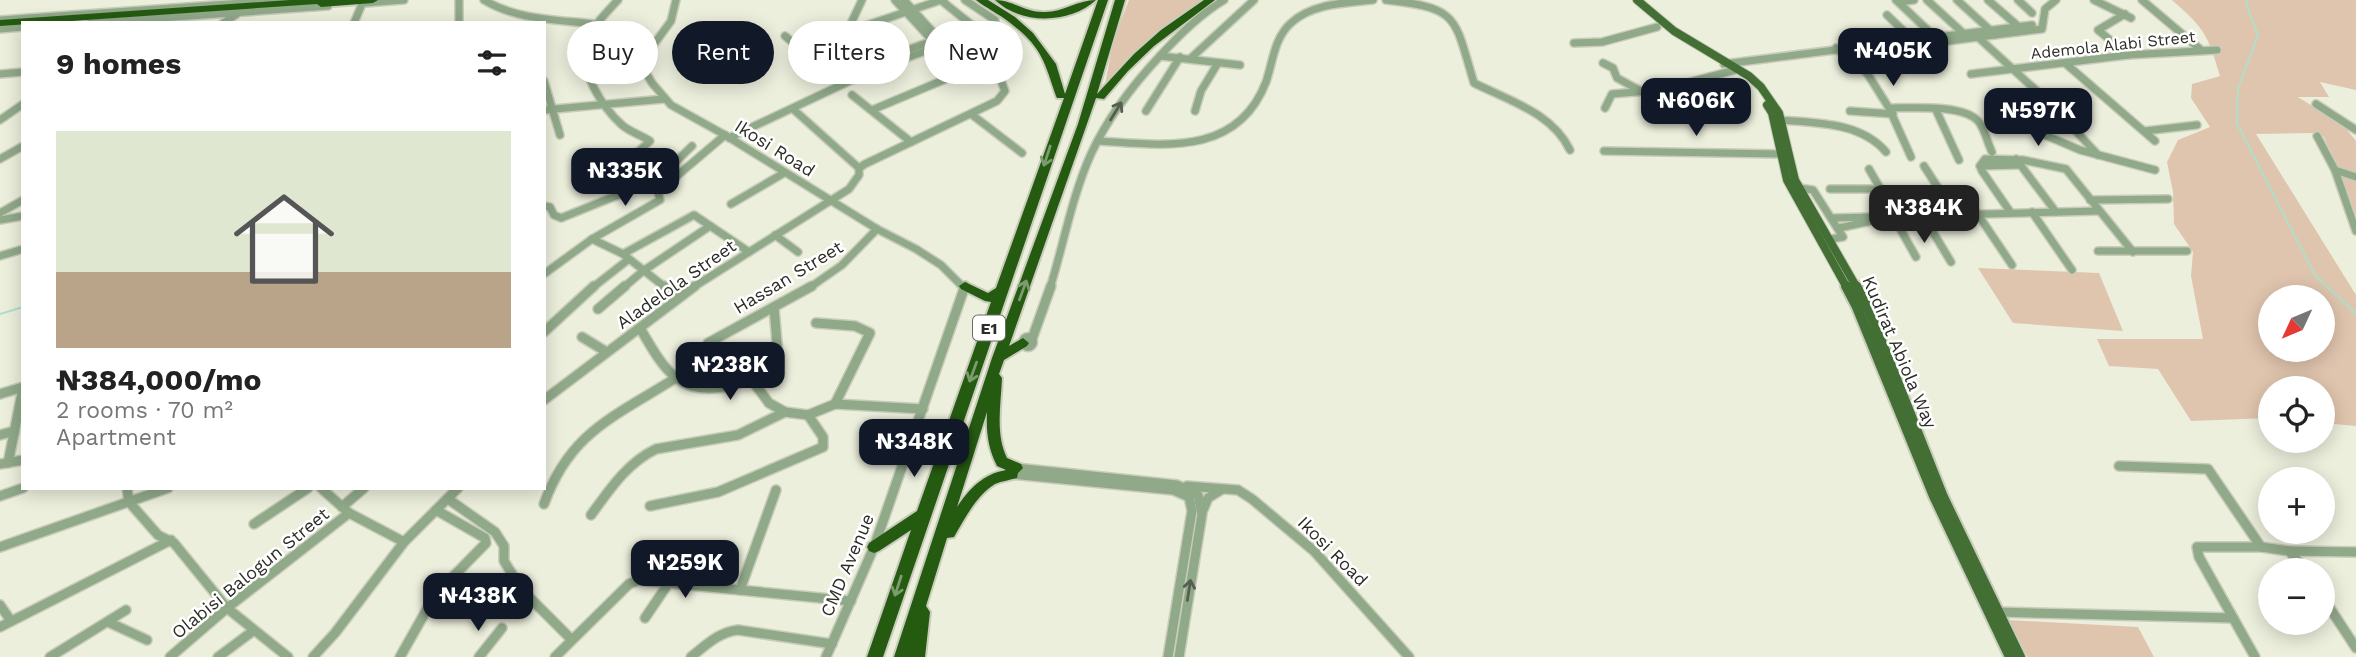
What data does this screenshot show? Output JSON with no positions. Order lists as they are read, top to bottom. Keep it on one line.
{"streets":{"highway":["E1"],"main road":["Kudirat Abiola Way"],"street":["Ademola Alabi Street","Ikosi Road","Hassan Street","Aladelola Street","CMD Avenue","Olabisi Balogun Street"]},"crossings":[["Ikosi Road","Hassan Street"],["Ikosi Road","Aladelola Street"],["Ikosi Road","CMD Avenue"]],"north":"bottom left","page":{"chip":["Buy","Rent","Filters","New"],"heading":"9 homes","price":["₦405K","₦606K","₦597K","₦335K","₦384K","₦238K","₦348K","₦259K","₦438K"],"list":[{"name":"₦384,000/mo","note":"2 rooms · 70 m² · Apartment"}],"map_buttons":["+","−"]}}
